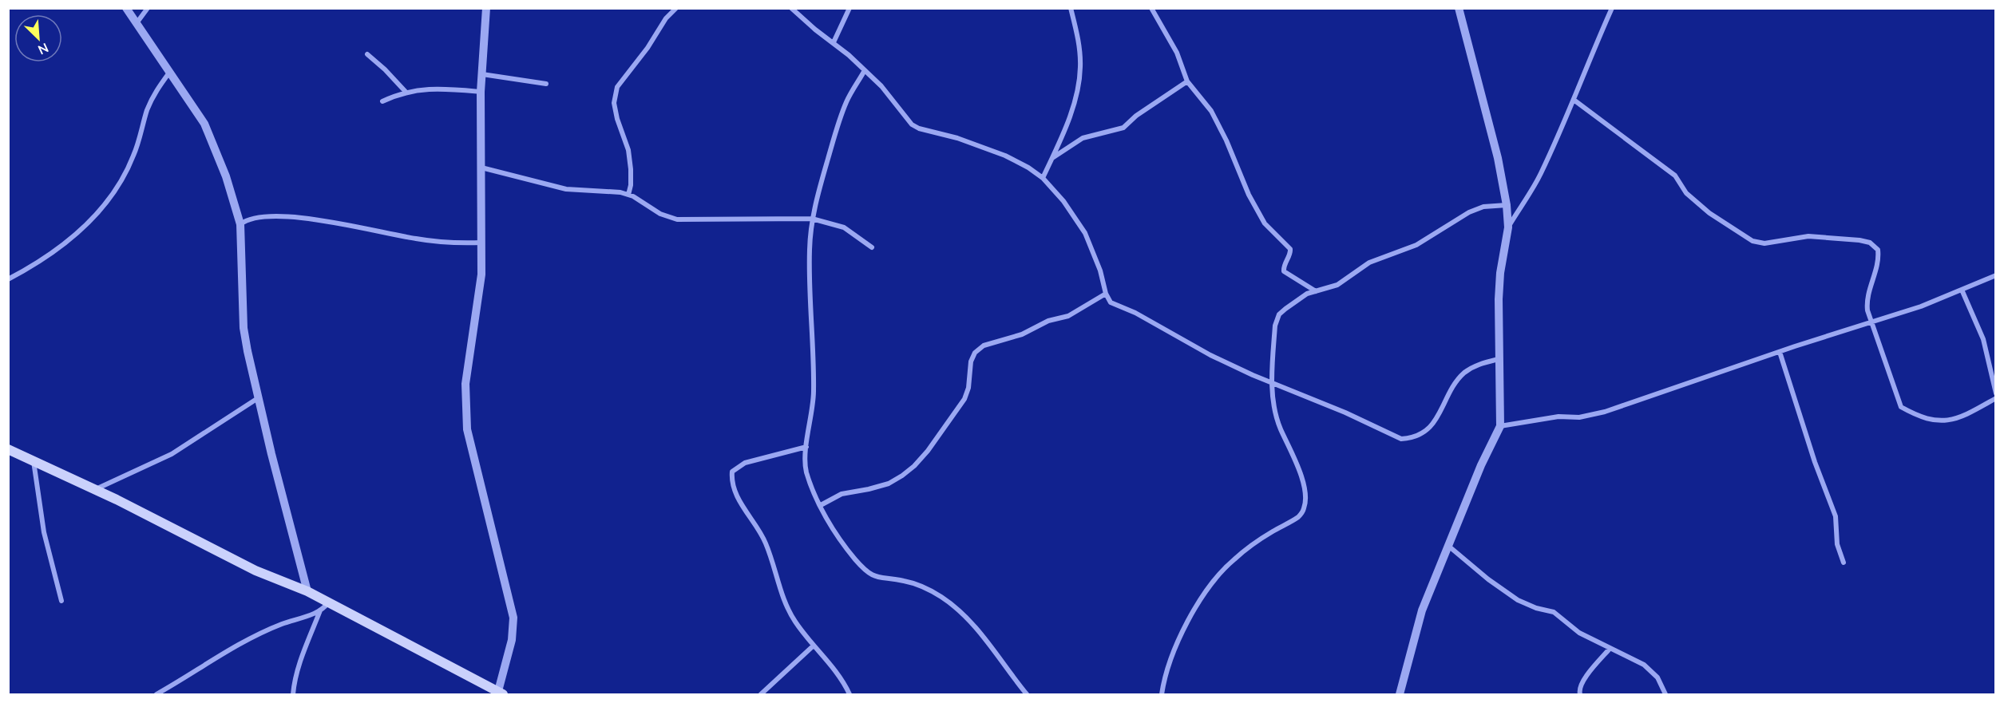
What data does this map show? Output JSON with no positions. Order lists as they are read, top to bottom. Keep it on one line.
{"north":"bottom right"}
